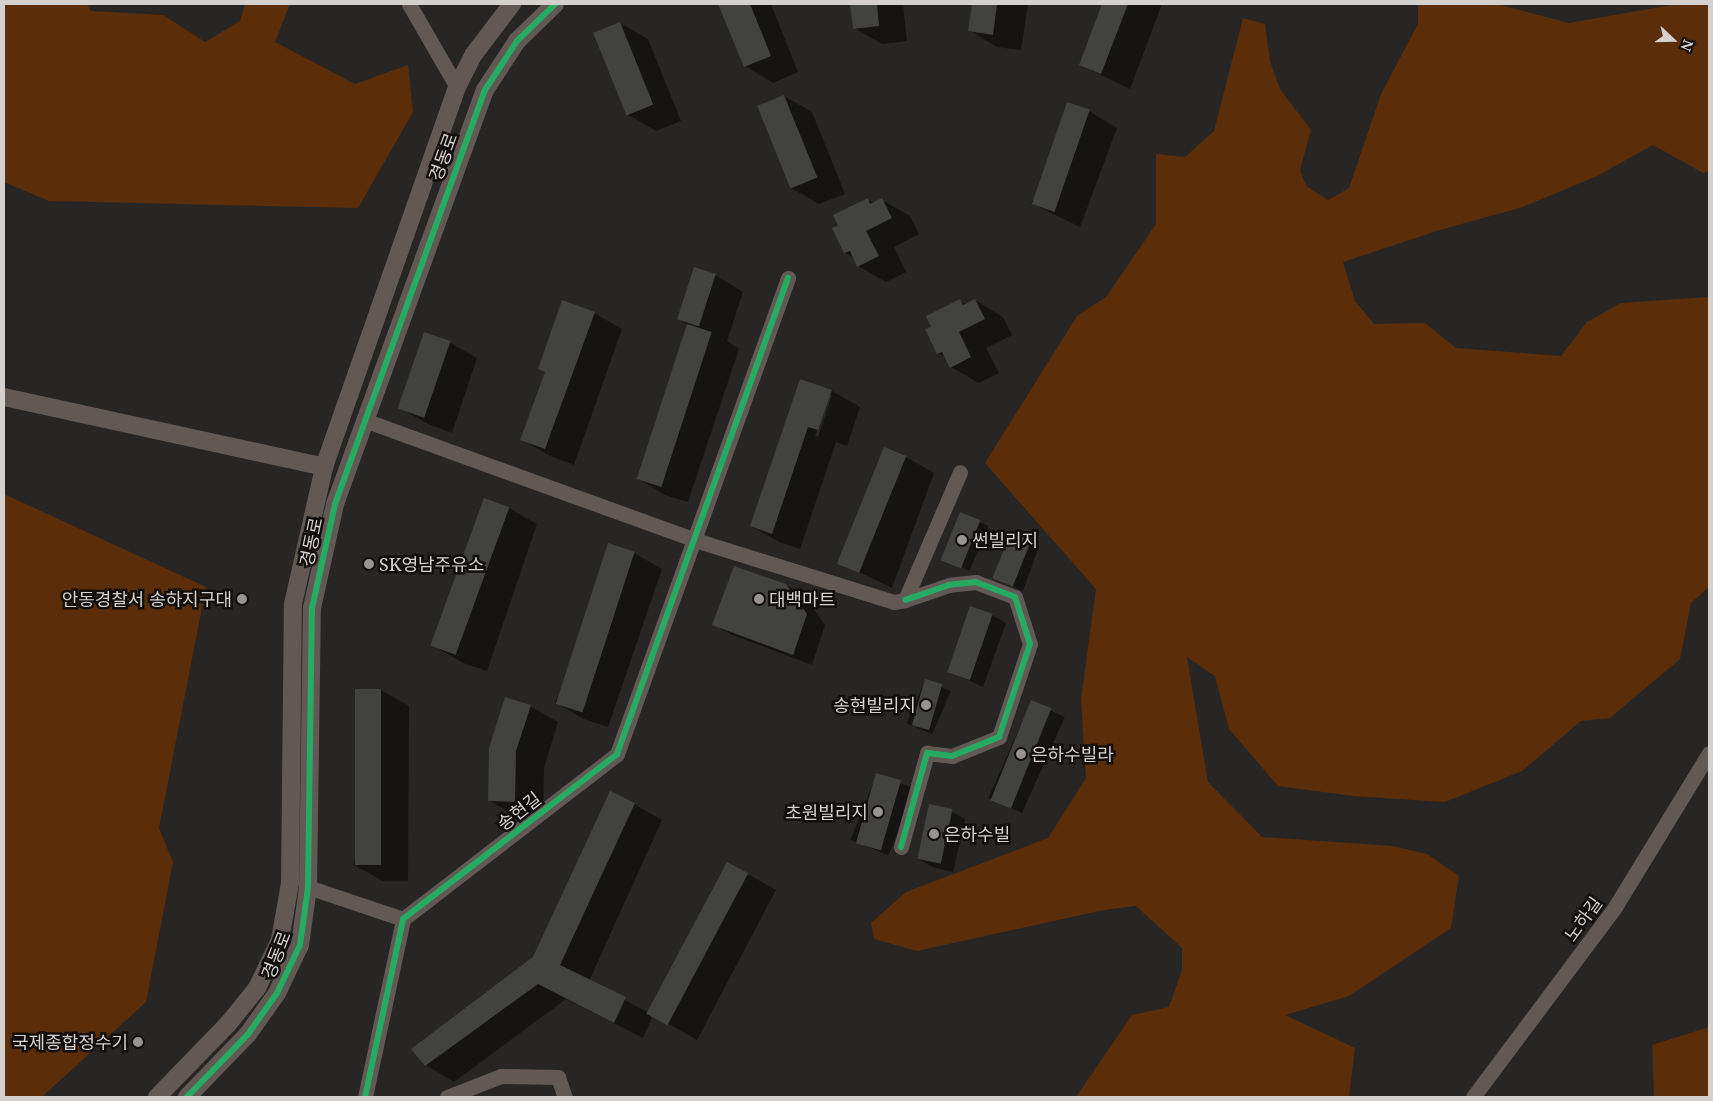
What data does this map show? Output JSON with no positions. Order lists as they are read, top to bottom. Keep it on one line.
{"streets":{"street":["경동로","송현길","노하길"]},"places":["썬빌리지","SK영남주유소","안동경찰서 송하지구대","대백마트","송현빌리지","은하수빌라","초원빌리지","은하수빌","국제종합정수기"],"north":"right"}
